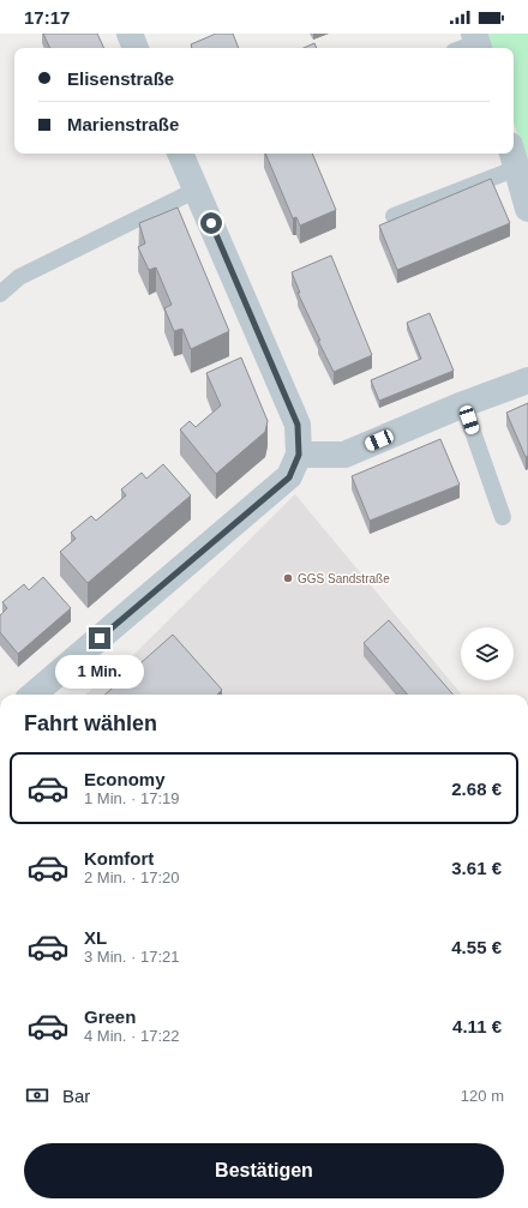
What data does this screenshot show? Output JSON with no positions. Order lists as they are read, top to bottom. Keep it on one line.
{"places":["GGS Sandstraße"],"page":{"status":"17:17","banner":["Elisenstraße","Marienstraße"],"bubble":"1 Min.","heading":"Fahrt wählen","list":[{"name":"Economy","note":"1 Min. · 17:19","value":"2.68 €"},{"name":"Komfort","note":"2 Min. · 17:20","value":"3.61 €"},{"name":"XL","note":"3 Min. · 17:21","value":"4.55 €"},{"name":"Green","note":"4 Min. · 17:22","value":"4.11 €"}],"pay":["Bar","120 m"],"buttons":"Bestätigen"}}
